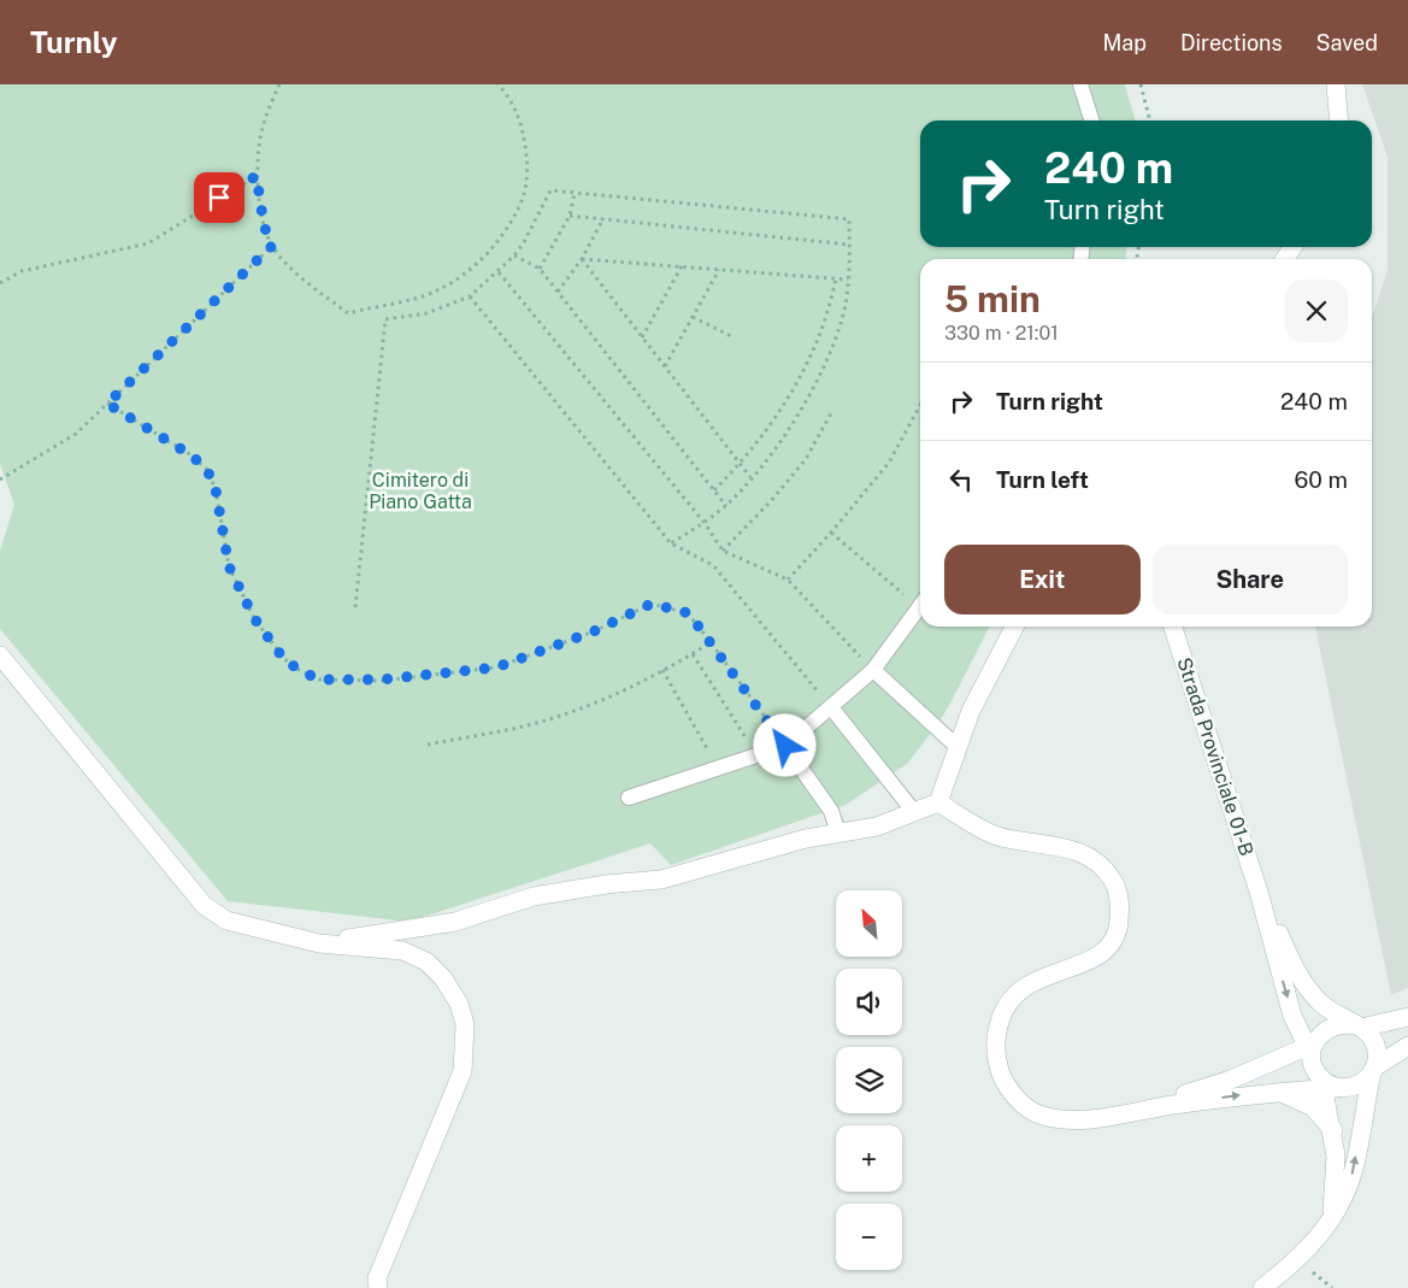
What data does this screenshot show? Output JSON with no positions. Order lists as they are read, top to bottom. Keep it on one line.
{"streets":{"street":["Strada Provinciale 01-B"]},"parks":["Cimitero di Piano Gatta"],"north":"top left","page":{"header":"Turnly","nav":["Map","Directions","Saved"],"turn":["240 m","Turn right"],"heading":["5 min","330 m · 21:01"],"list":[{"name":"Turn right","value":"240 m"},{"name":"Turn left","value":"60 m"}],"buttons":["Exit","Share"],"map_buttons":["+","−"]}}
